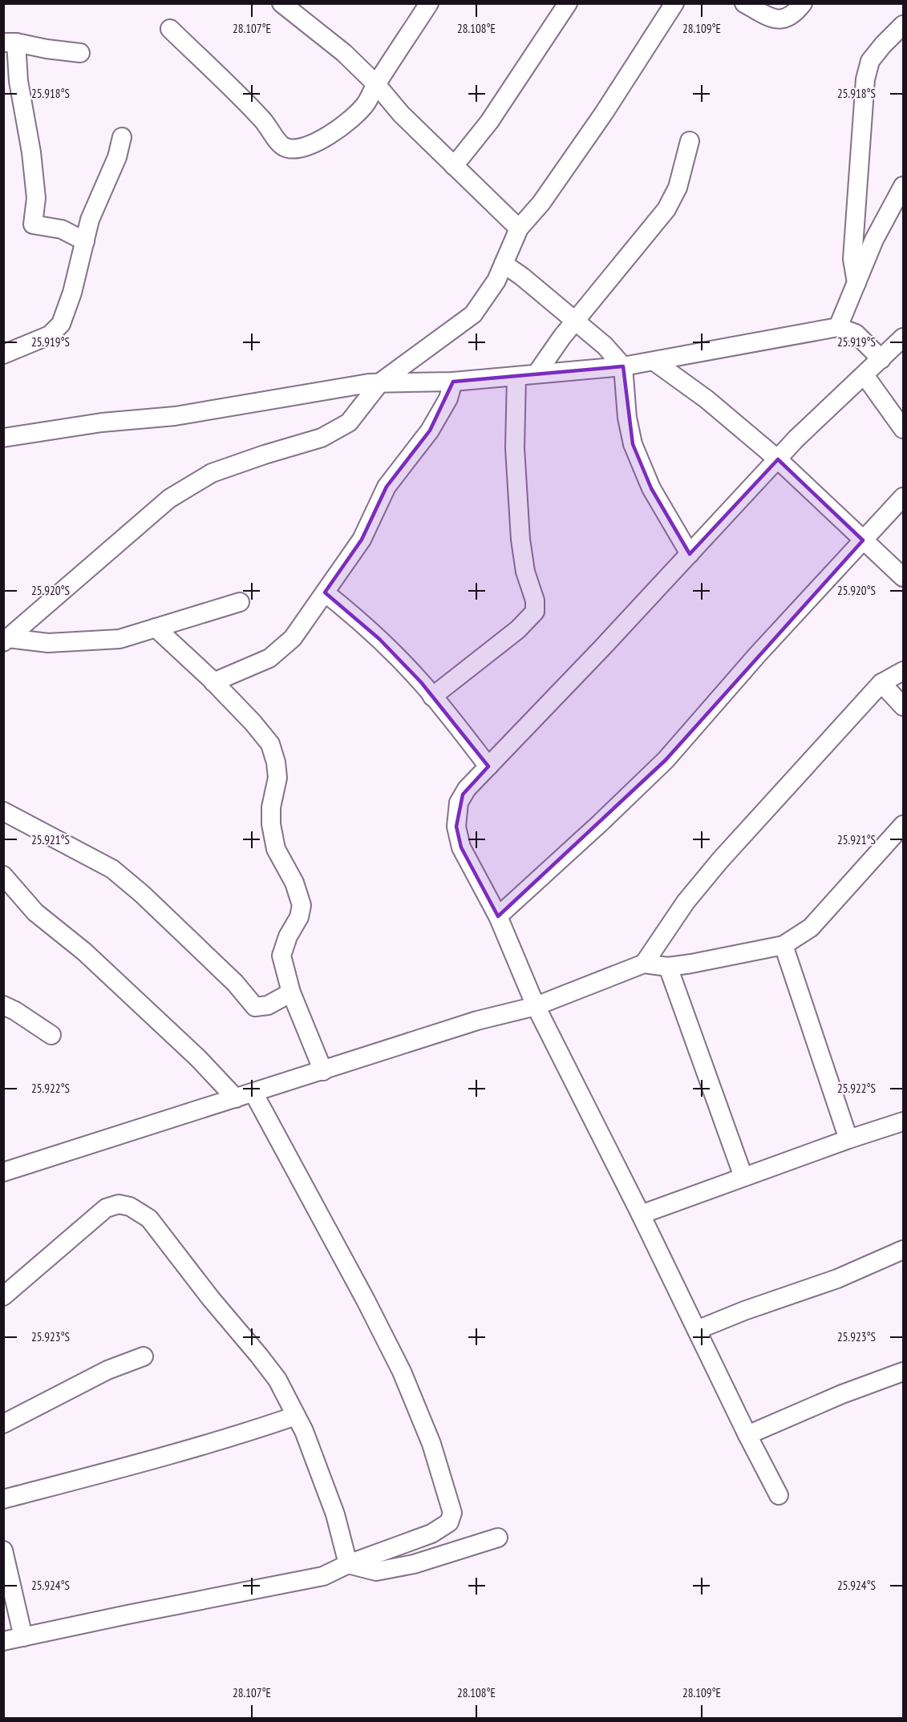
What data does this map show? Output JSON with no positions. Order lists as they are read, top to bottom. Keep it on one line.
{"coordinates":["28.107°E","28.108°E","28.109°E","25.918°S","25.919°S","25.920°S","25.921°S","25.922°S","25.923°S","25.924°S"]}
